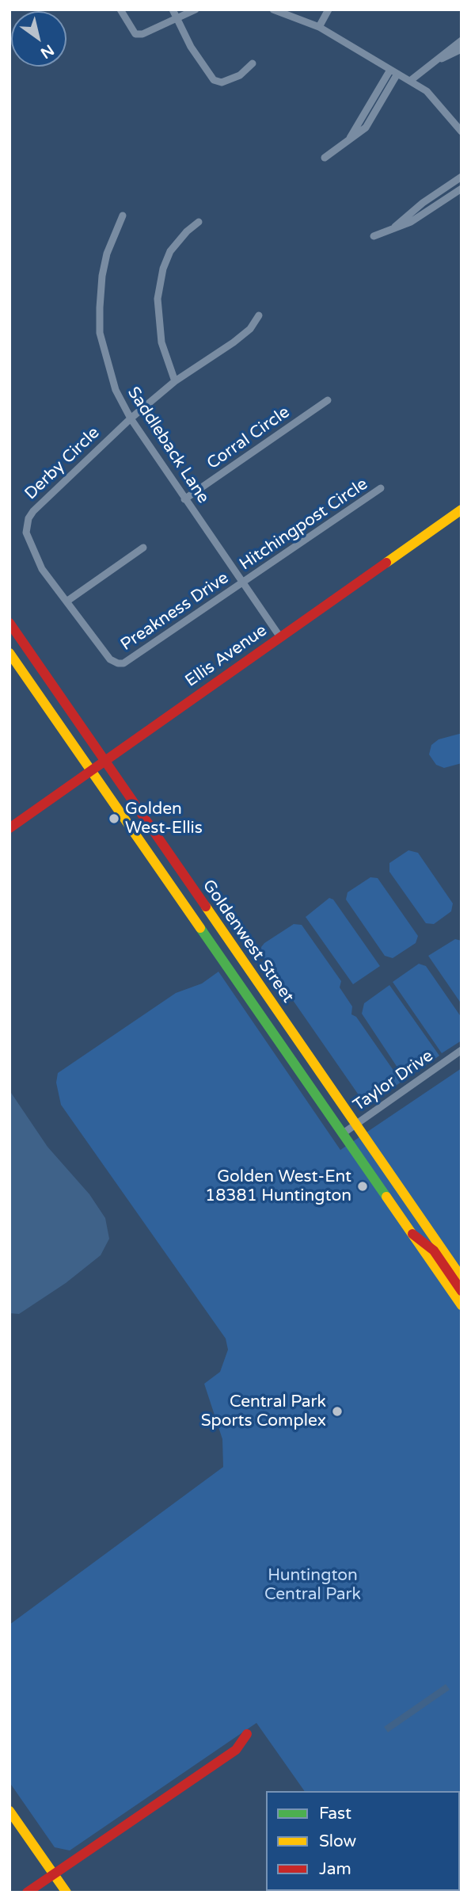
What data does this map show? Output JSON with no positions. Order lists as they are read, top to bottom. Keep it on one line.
{"streets":{"main road":["Ellis Avenue","Goldenwest Street"],"street":["Corral Circle","Saddleback Lane","Derby Circle","Hitchingpost Circle","Preakness Drive","Taylor Drive"]},"crossings":[["Corral Circle","Saddleback Lane"],["Saddleback Lane","Derby Circle"],["Saddleback Lane","Hitchingpost Circle"],["Saddleback Lane","Preakness Drive"],["Saddleback Lane","Ellis Avenue"],["Derby Circle","Preakness Drive"],["Hitchingpost Circle","Preakness Drive"],["Ellis Avenue","Goldenwest Street"],["Goldenwest Street","Taylor Drive"]],"parks":["Huntington Central Park"],"places":["Golden West-Ellis","Golden West-Ent 18381 Huntington","Central Park Sports Complex"],"legend":["Fast","Slow","Jam"],"north":"bottom right"}
